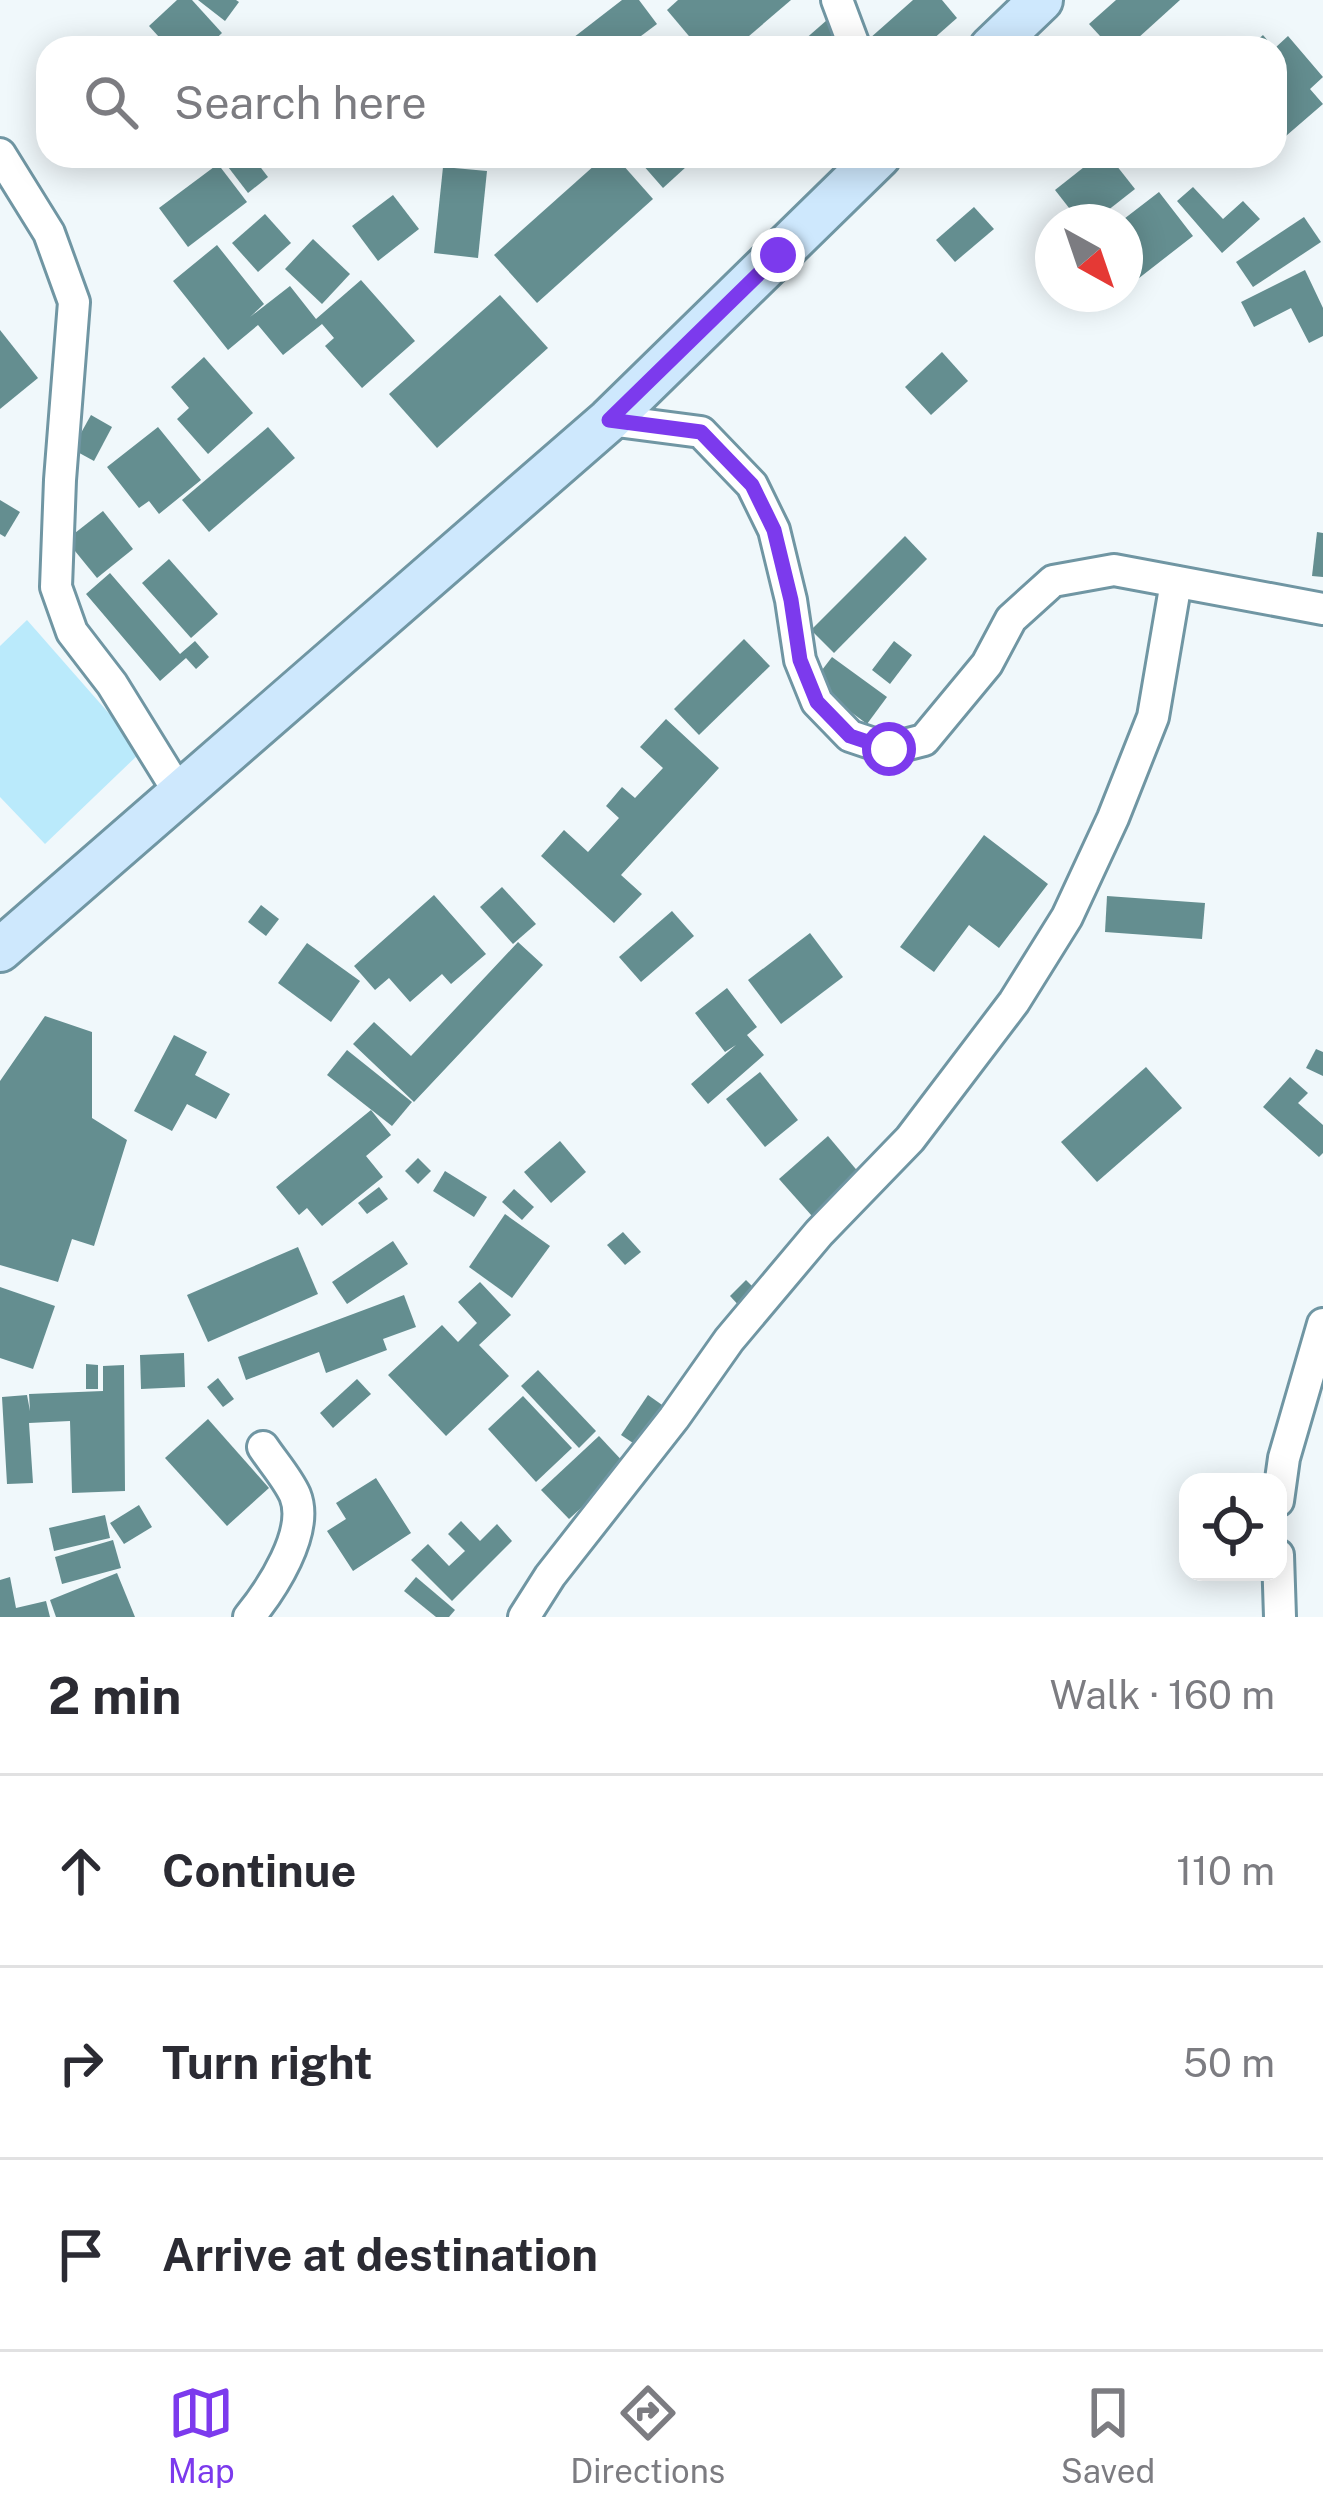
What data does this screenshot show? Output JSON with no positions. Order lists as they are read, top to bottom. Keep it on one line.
{"north":"bottom right","page":{"search":"Search here","heading":["2 min","Walk · 160 m"],"list":[["Continue","110 m"],["Turn right","50 m"],"Arrive at destination"],"nav":["Map","Directions","Saved"]}}
